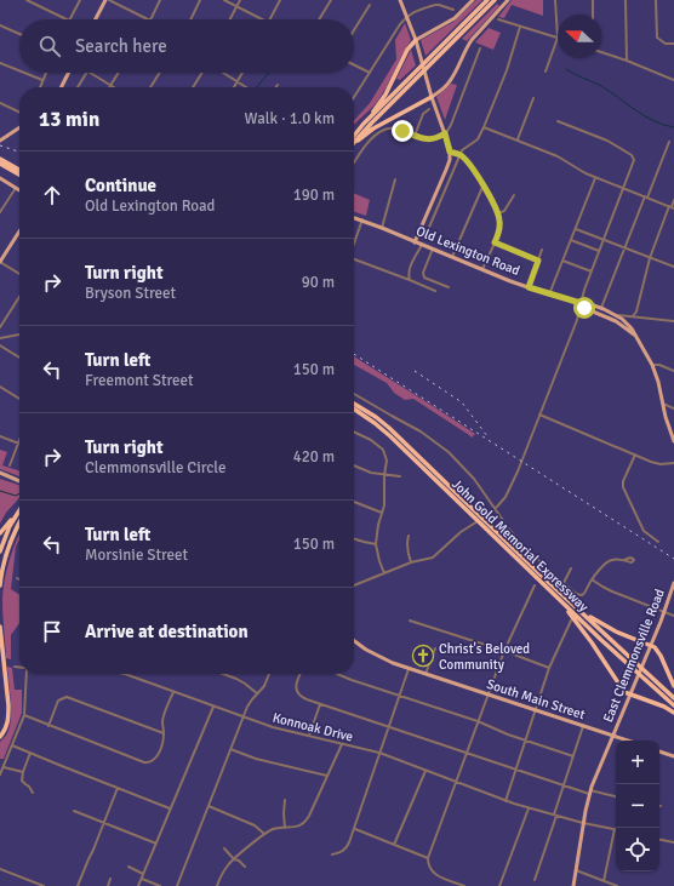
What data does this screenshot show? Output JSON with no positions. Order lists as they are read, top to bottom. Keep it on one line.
{"streets":{"highway":["John Gold Memorial Expressway"],"main road":["Old Lexington Road","East Clemmonsville Road","South Main Street"],"street":["Konnoak Drive"]},"crossings":[["East Clemmonsville Road","South Main Street"],["East Clemmonsville Road","Konnoak Drive"]],"places":{"church":["Christ's Beloved Community"]},"north":"left","page":{"search":"Search here","heading":["13 min","Walk · 1.0 km"],"list":[["Continue","Old Lexington Road","190 m"],["Turn right","Bryson Street","90 m"],["Turn left","Freemont Street","150 m"],["Turn right","Clemmonsville Circle","420 m"],["Turn left","Morsinie Street","150 m"],"Arrive at destination"],"map_buttons":["+","−"]}}
